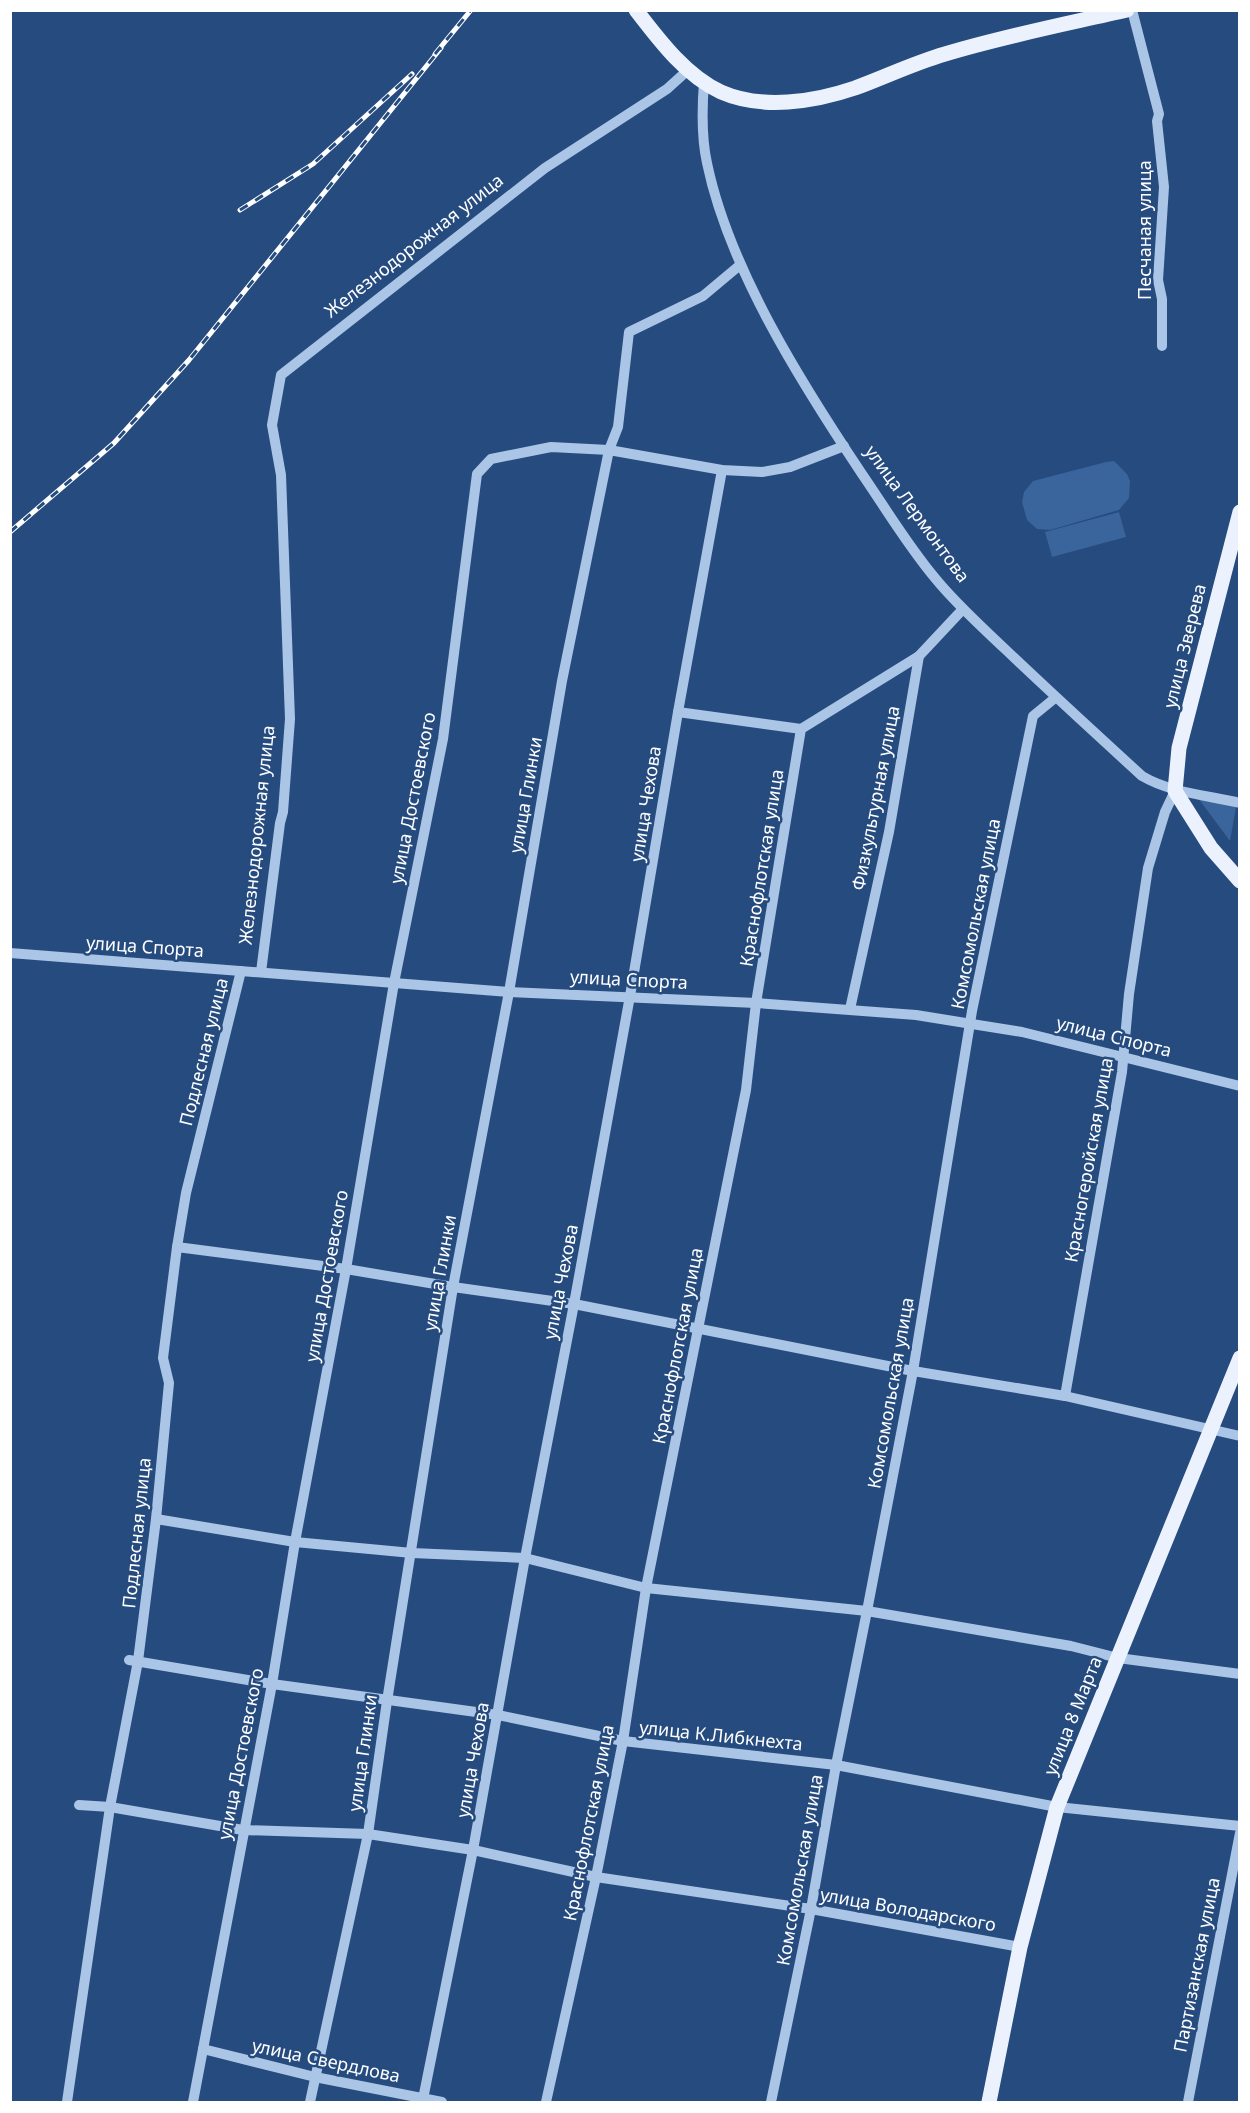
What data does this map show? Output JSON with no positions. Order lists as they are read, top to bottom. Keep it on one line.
{"streets":{"main road":["улица Зверева","улица 8 Марта"],"street":["Песчаная улица","Железнодорожная улица","улица Лермонтова","улица Глинки","улица Достоевского","Физкультурная улица","улица Чехова","Краснофлотская улица","Комсомольская улица","улица Спорта","Подлесная улица","Красногеройская улица","улица К.Либкнехта","улица Володарского","Партизанская улица","улица Свердлова"]},"crossings":[["Железнодорожная улица","улица Спорта"],["улица Лермонтова","улица Зверева"],["улица Лермонтова","улица Глинки"],["улица Лермонтова","Комсомольская улица"],["улица Лермонтова","Красногеройская улица"],["улица Зверева","Красногеройская улица"],["улица Глинки","улица Достоевского"],["улица Глинки","улица Спорта"],["улица Глинки","улица К.Либкнехта"],["улица Глинки","улица Володарского"],["улица Глинки","улица Свердлова"],["улица Достоевского","улица Спорта"],["улица Достоевского","улица К.Либкнехта"],["улица Достоевского","улица Володарского"],["улица Достоевского","улица Свердлова"],["Физкультурная улица","улица Спорта"],["улица Чехова","улица Спорта"],["улица Чехова","улица К.Либкнехта"],["улица Чехова","улица Володарского"],["улица Чехова","улица Свердлова"],["Краснофлотская улица","улица Спорта"],["Краснофлотская улица","улица К.Либкнехта"],["Краснофлотская улица","улица Володарского"],["Комсомольская улица","улица Спорта"],["Комсомольская улица","улица К.Либкнехта"],["Комсомольская улица","улица Володарского"],["улица Спорта","Подлесная улица"],["улица Спорта","Красногеройская улица"],["Подлесная улица","улица К.Либкнехта"],["Подлесная улица","улица Володарского"],["улица 8 Марта","улица К.Либкнехта"],["улица 8 Марта","улица Володарского"]]}
